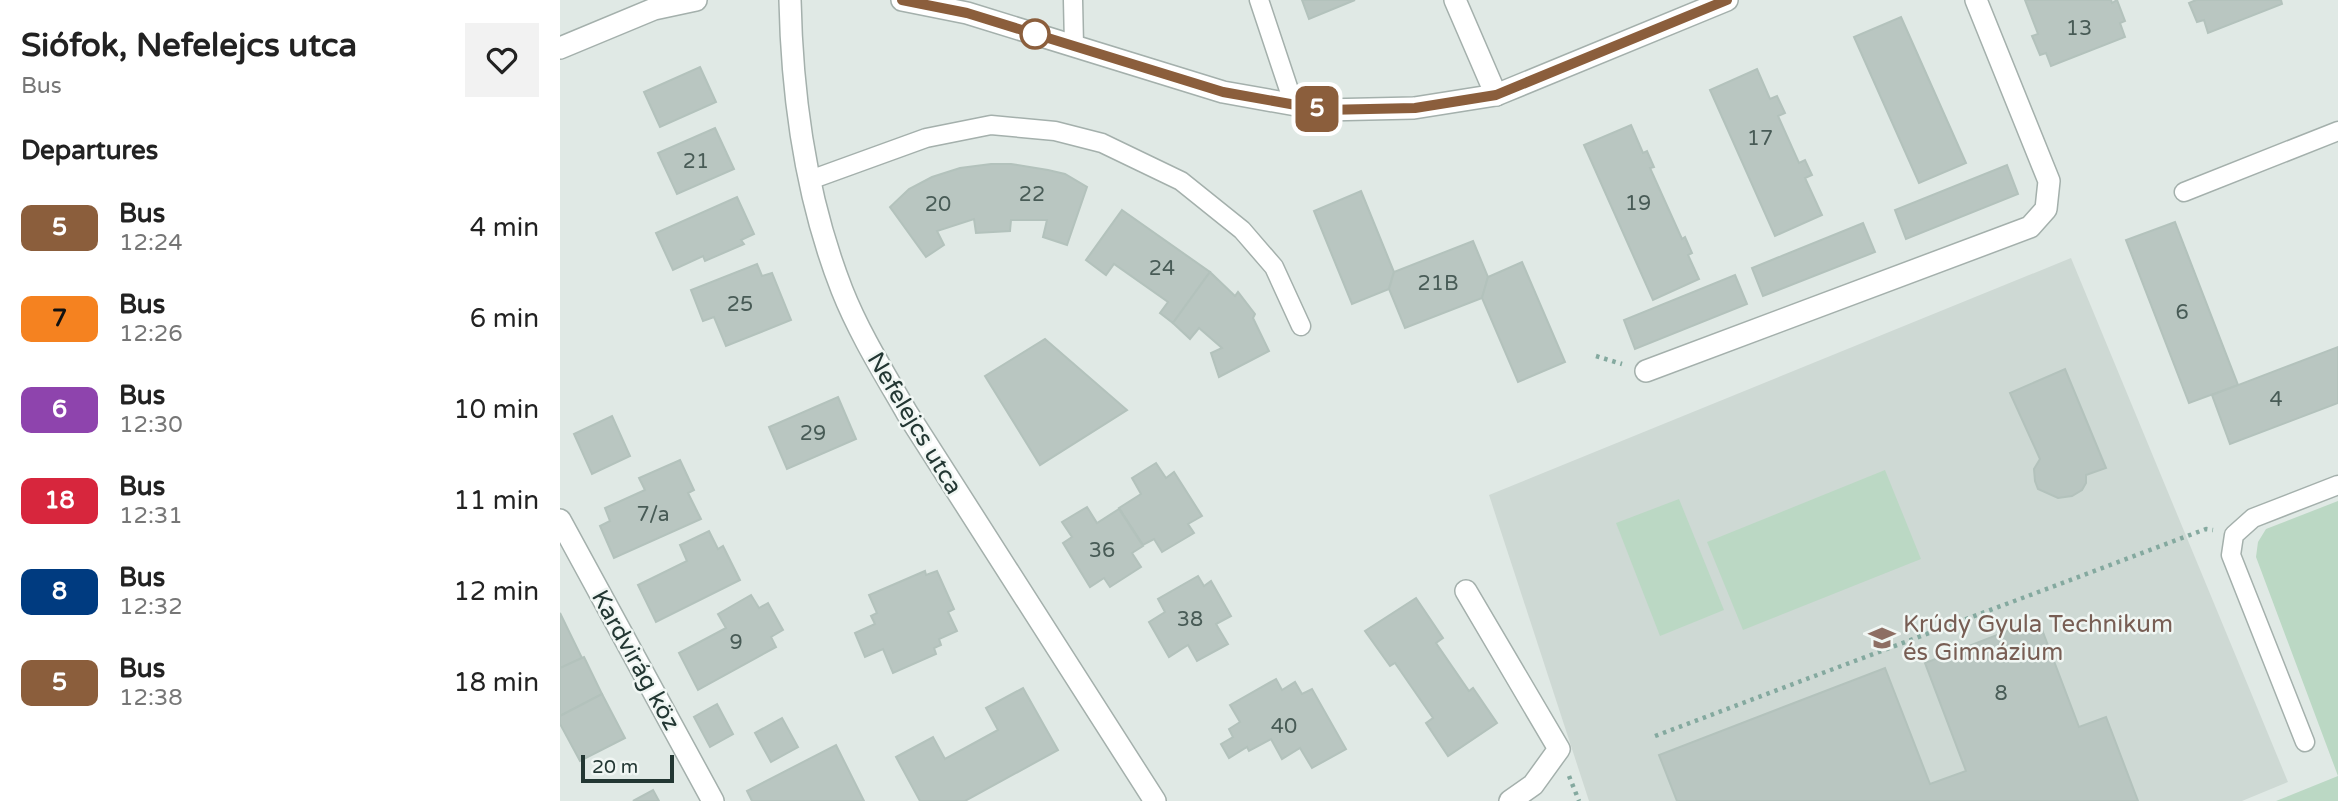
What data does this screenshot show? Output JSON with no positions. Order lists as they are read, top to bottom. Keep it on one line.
{"streets":{"street":["Nefelejcs utca","Kardvirág köz"]},"places":{"school or university":["Krúdy Gyula Technikum és Gimnázium"]},"lines":["bus line 5"],"house_numbers":["13","17","21","22","19","20","24","21B","25","6","4","29","7/a","36","38","9","8","40"],"scale_bar":"20 m","page":{"heading":[["Siófok, Nefelejcs utca","Bus"],"Departures"],"on_map":"5","list":[{"mark":"5","name":"Bus","note":"12:24","value":"4 min"},{"mark":"7","name":"Bus","note":"12:26","value":"6 min"},{"mark":"6","name":"Bus","note":"12:30","value":"10 min"},{"mark":"18","name":"Bus","note":"12:31","value":"11 min"},{"mark":"8","name":"Bus","note":"12:32","value":"12 min"},{"mark":"5","name":"Bus","note":"12:38","value":"18 min"}],"scale":"20 m"}}
